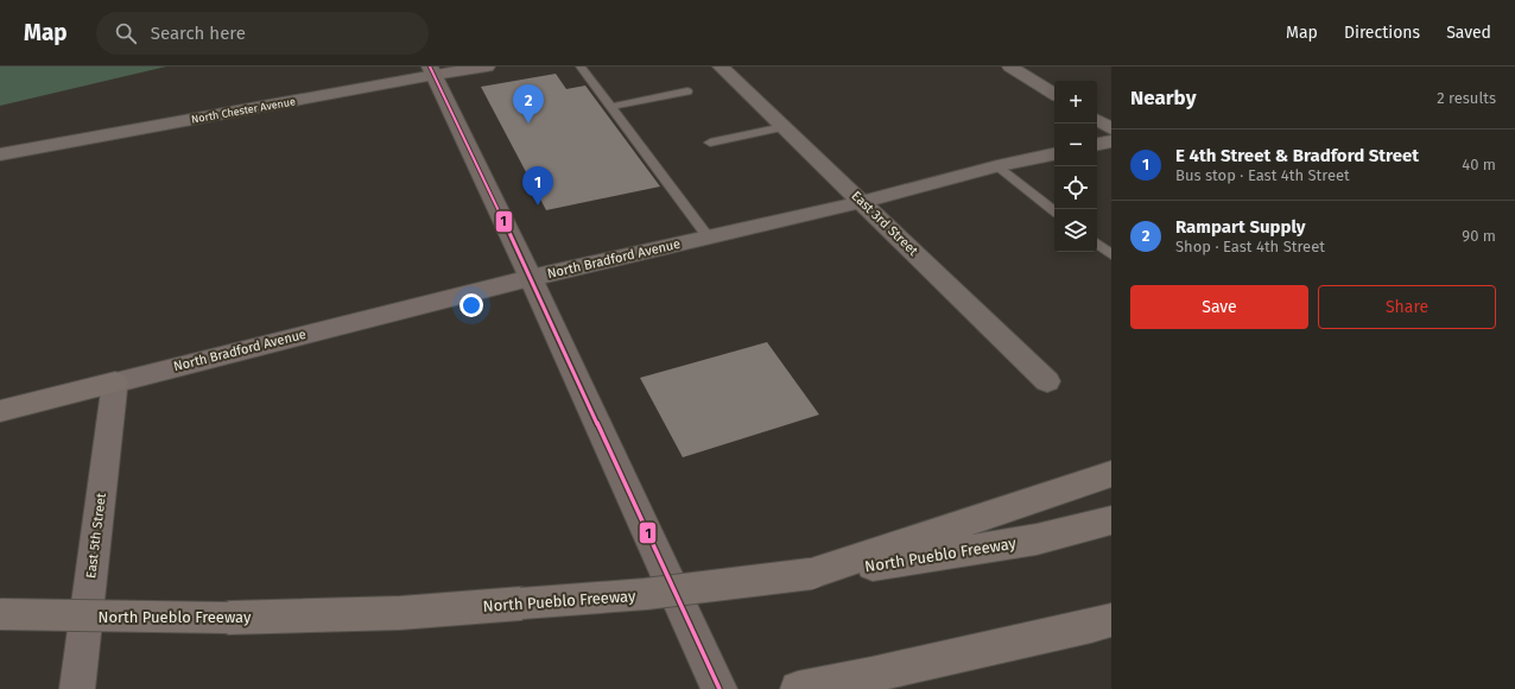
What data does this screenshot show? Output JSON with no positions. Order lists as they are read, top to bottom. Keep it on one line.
{"streets":{"highway":["North Pueblo Freeway"],"main road":["North Chester Avenue","North Bradford Avenue","East 5th Street"],"street":["East 3rd Street"]},"crossings":[["East 3rd Street","North Bradford Avenue"],["North Bradford Avenue","East 5th Street"]],"lines":["transit line 1"],"page":{"header":"Map","search":"Search here","nav":["Map","Directions","Saved"],"heading":["Nearby","2 results"],"map_buttons":["+","−"],"pins":["2","1"],"list":[{"mark":"1","name":"E 4th Street & Bradford Street","note":"Bus stop · East 4th Street","value":"40 m"},{"mark":"2","name":"Rampart Supply","note":"Shop · East 4th Street","value":"90 m"}],"buttons":["Save","Share"]}}
